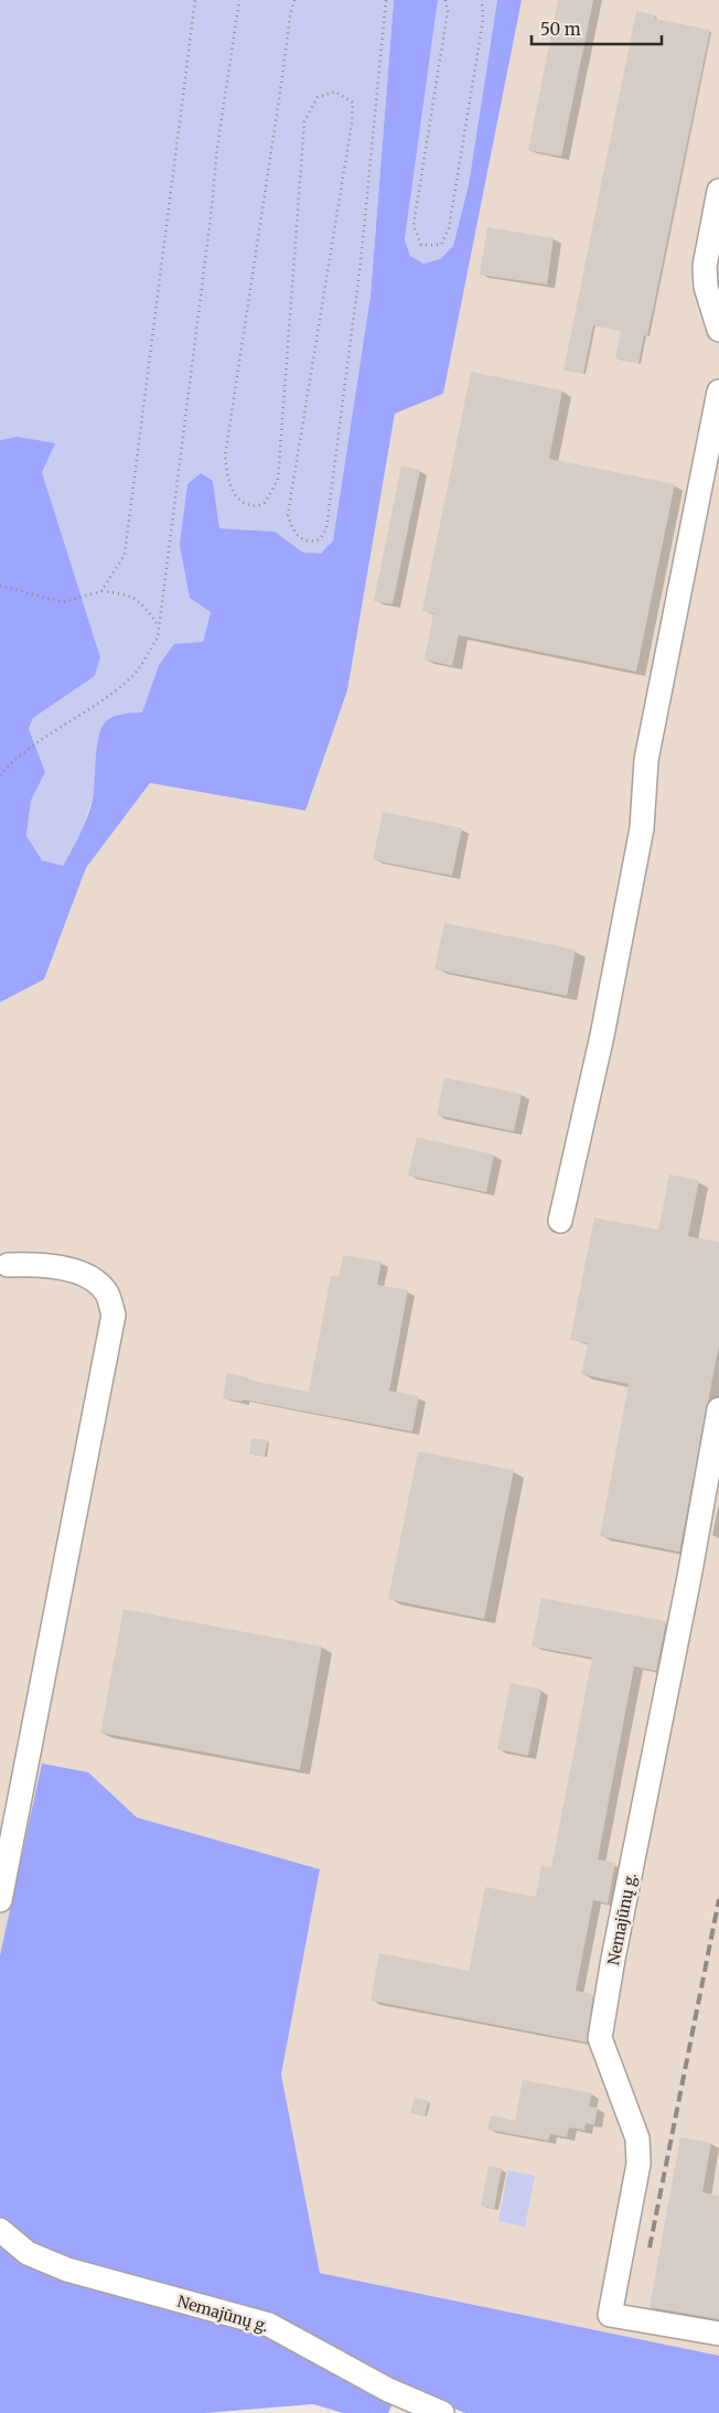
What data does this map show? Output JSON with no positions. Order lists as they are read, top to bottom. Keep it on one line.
{"streets":{"street":["Nemajūnų g."]},"scale_bar":"50 m"}
